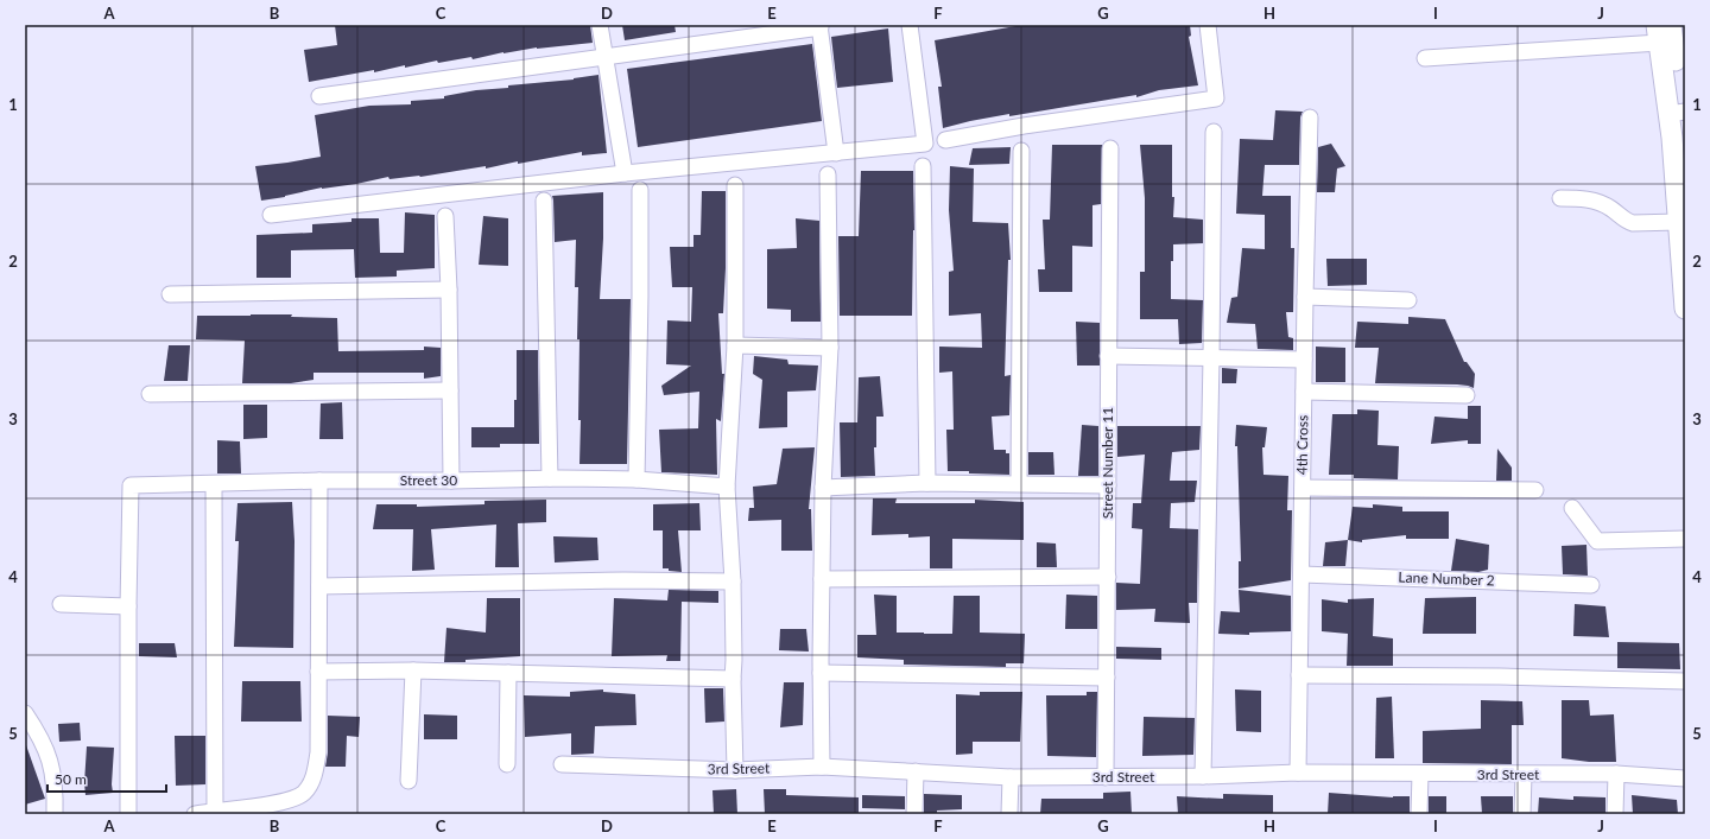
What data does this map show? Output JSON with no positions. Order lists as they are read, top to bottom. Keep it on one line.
{"streets":{"street":["4th Cross","Street Number 11","Street 30","Lane Number 2","3rd Street"]},"crossings":[["4th Cross","Lane Number 2"],["4th Cross","3rd Street"],["Street Number 11","3rd Street"]],"scale_bar":"50 m","grid":{"columns":["A","B","C","D","E","F","G","H","I","J"],"rows":["1","2","3","4","5"]}}
